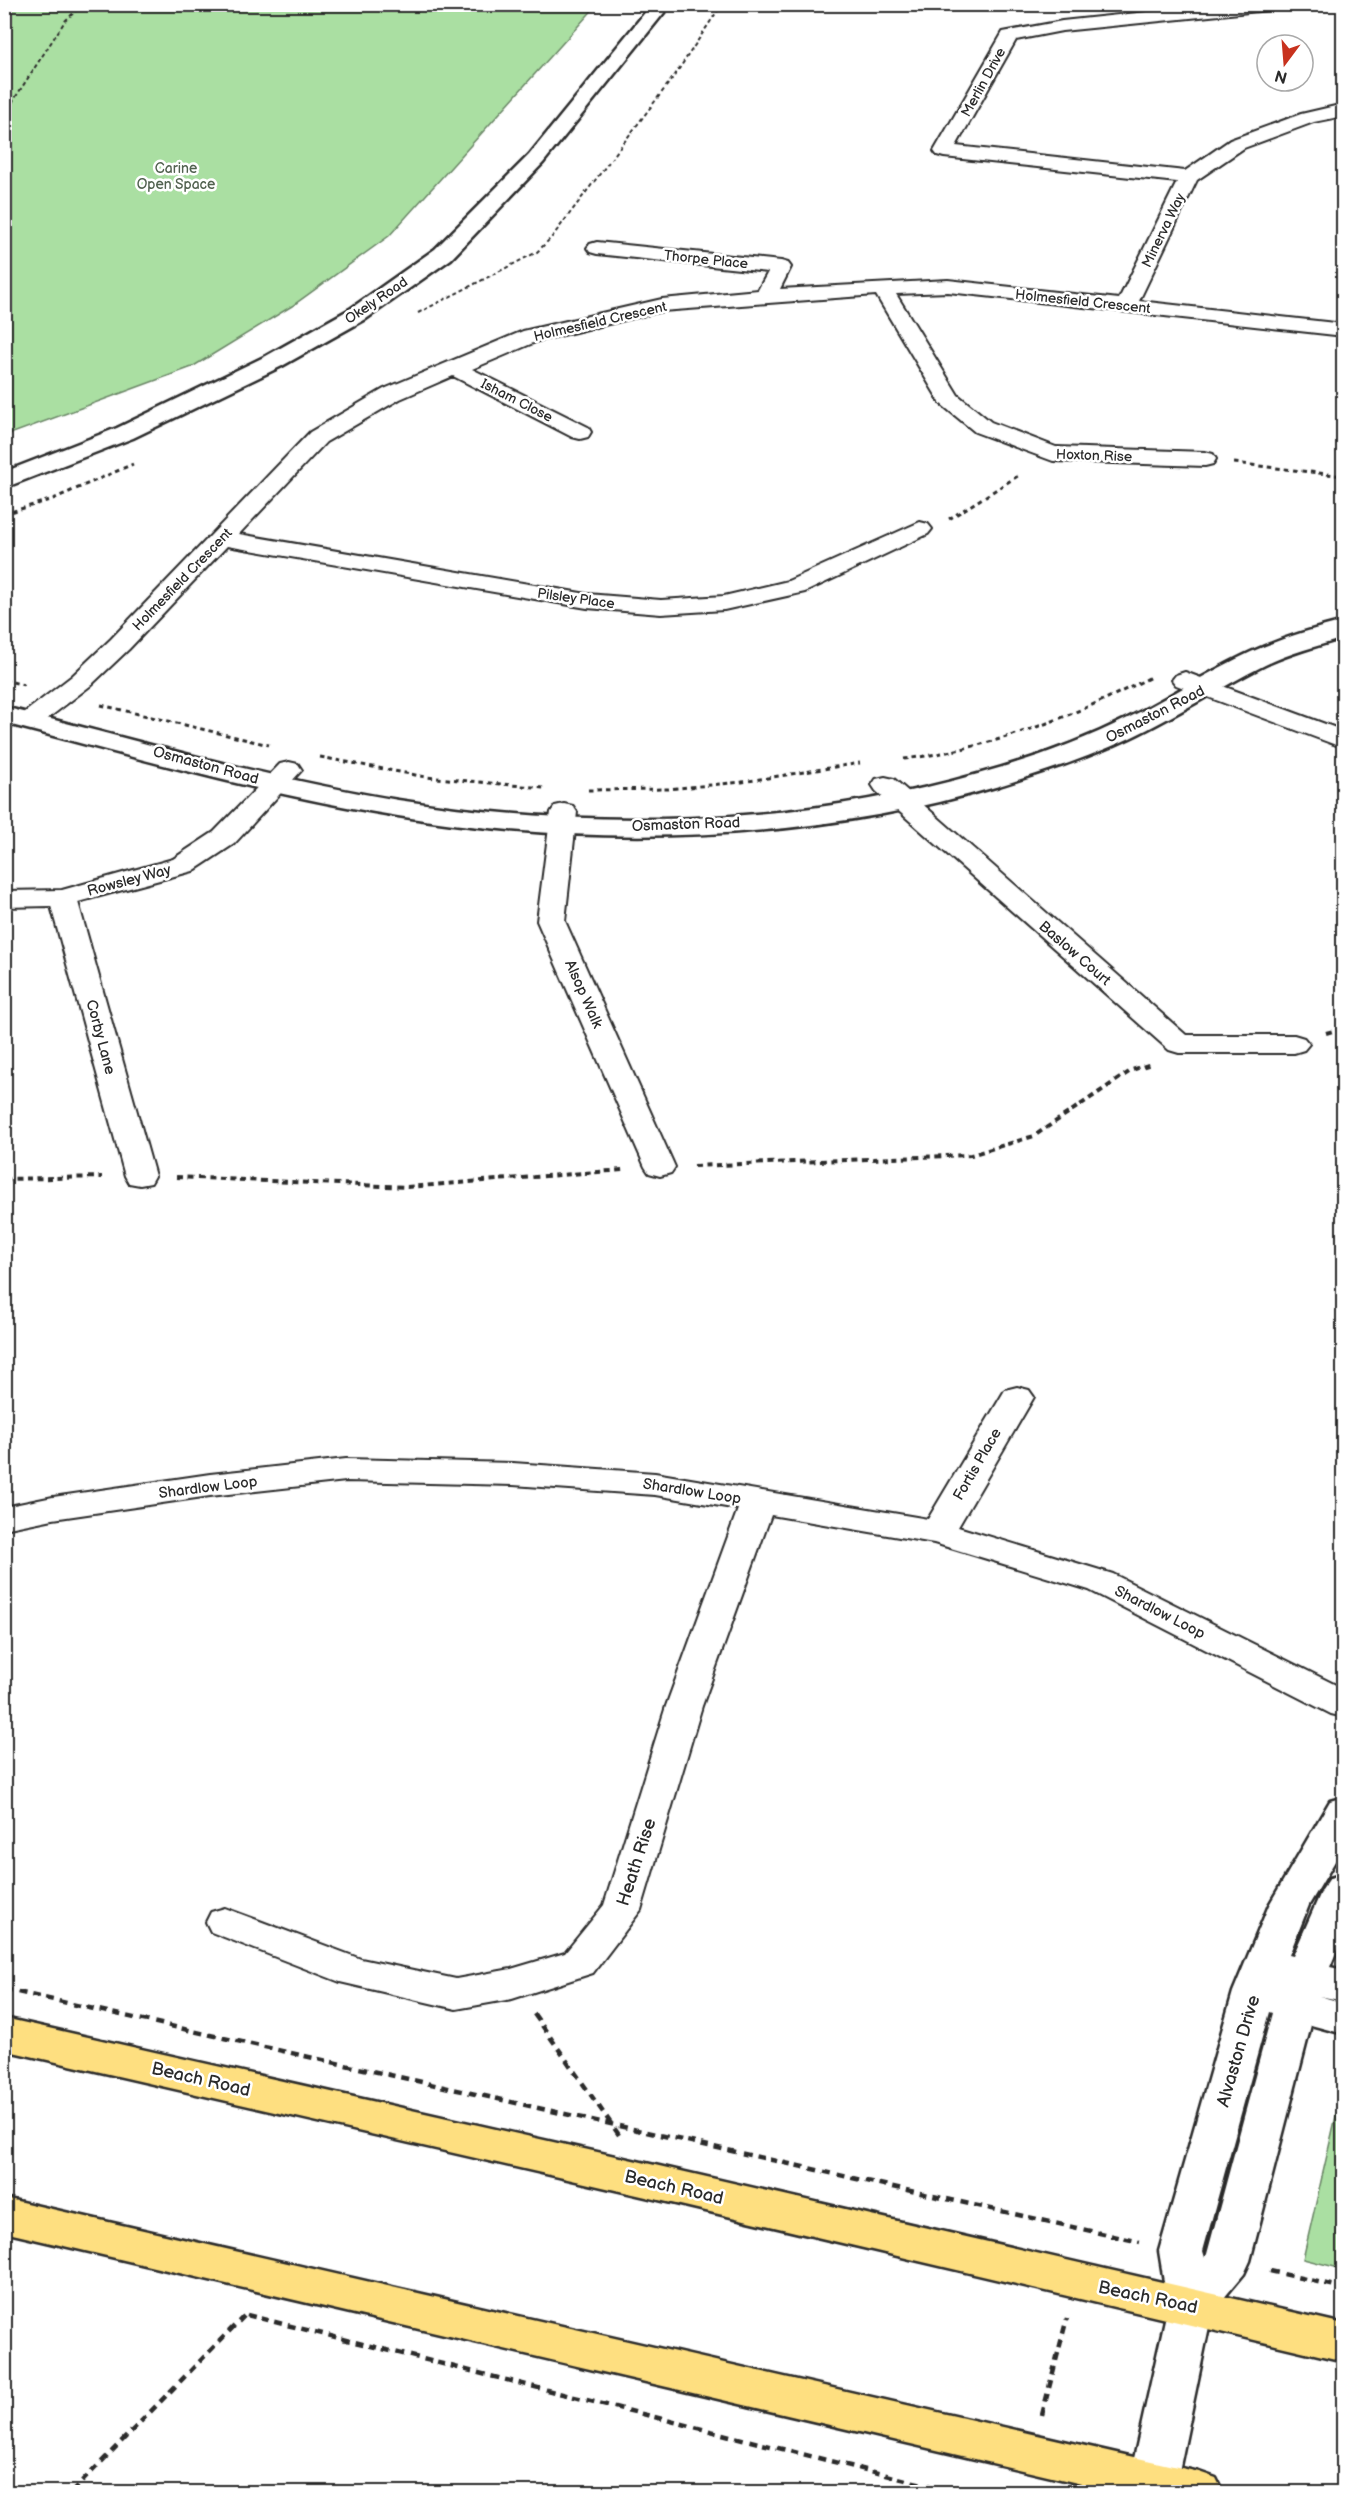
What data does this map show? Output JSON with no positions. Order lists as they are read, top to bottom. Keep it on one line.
{"streets":{"main road":["Beach Road"],"street":["Merlin Drive","Minerva Way","Thorpe Place","Okely Road","Holmesfield Crescent","Isham Close","Hoxton Rise","Pilsley Place","Osmaston Road","Rowsley Way","Baslow Court","Alsop Walk","Corby Lane","Fortis Place","Shardlow Loop","Heath Rise","Alvaston Drive"]},"crossings":[["Merlin Drive","Minerva Way"],["Minerva Way","Holmesfield Crescent"],["Thorpe Place","Holmesfield Crescent"],["Holmesfield Crescent","Isham Close"],["Holmesfield Crescent","Hoxton Rise"],["Holmesfield Crescent","Pilsley Place"],["Holmesfield Crescent","Osmaston Road"],["Osmaston Road","Rowsley Way"],["Osmaston Road","Baslow Court"],["Osmaston Road","Alsop Walk"],["Rowsley Way","Corby Lane"],["Fortis Place","Shardlow Loop"],["Shardlow Loop","Heath Rise"],["Alvaston Drive","Beach Road"]],"parks":["Carine Open Space"],"north":"bottom"}
